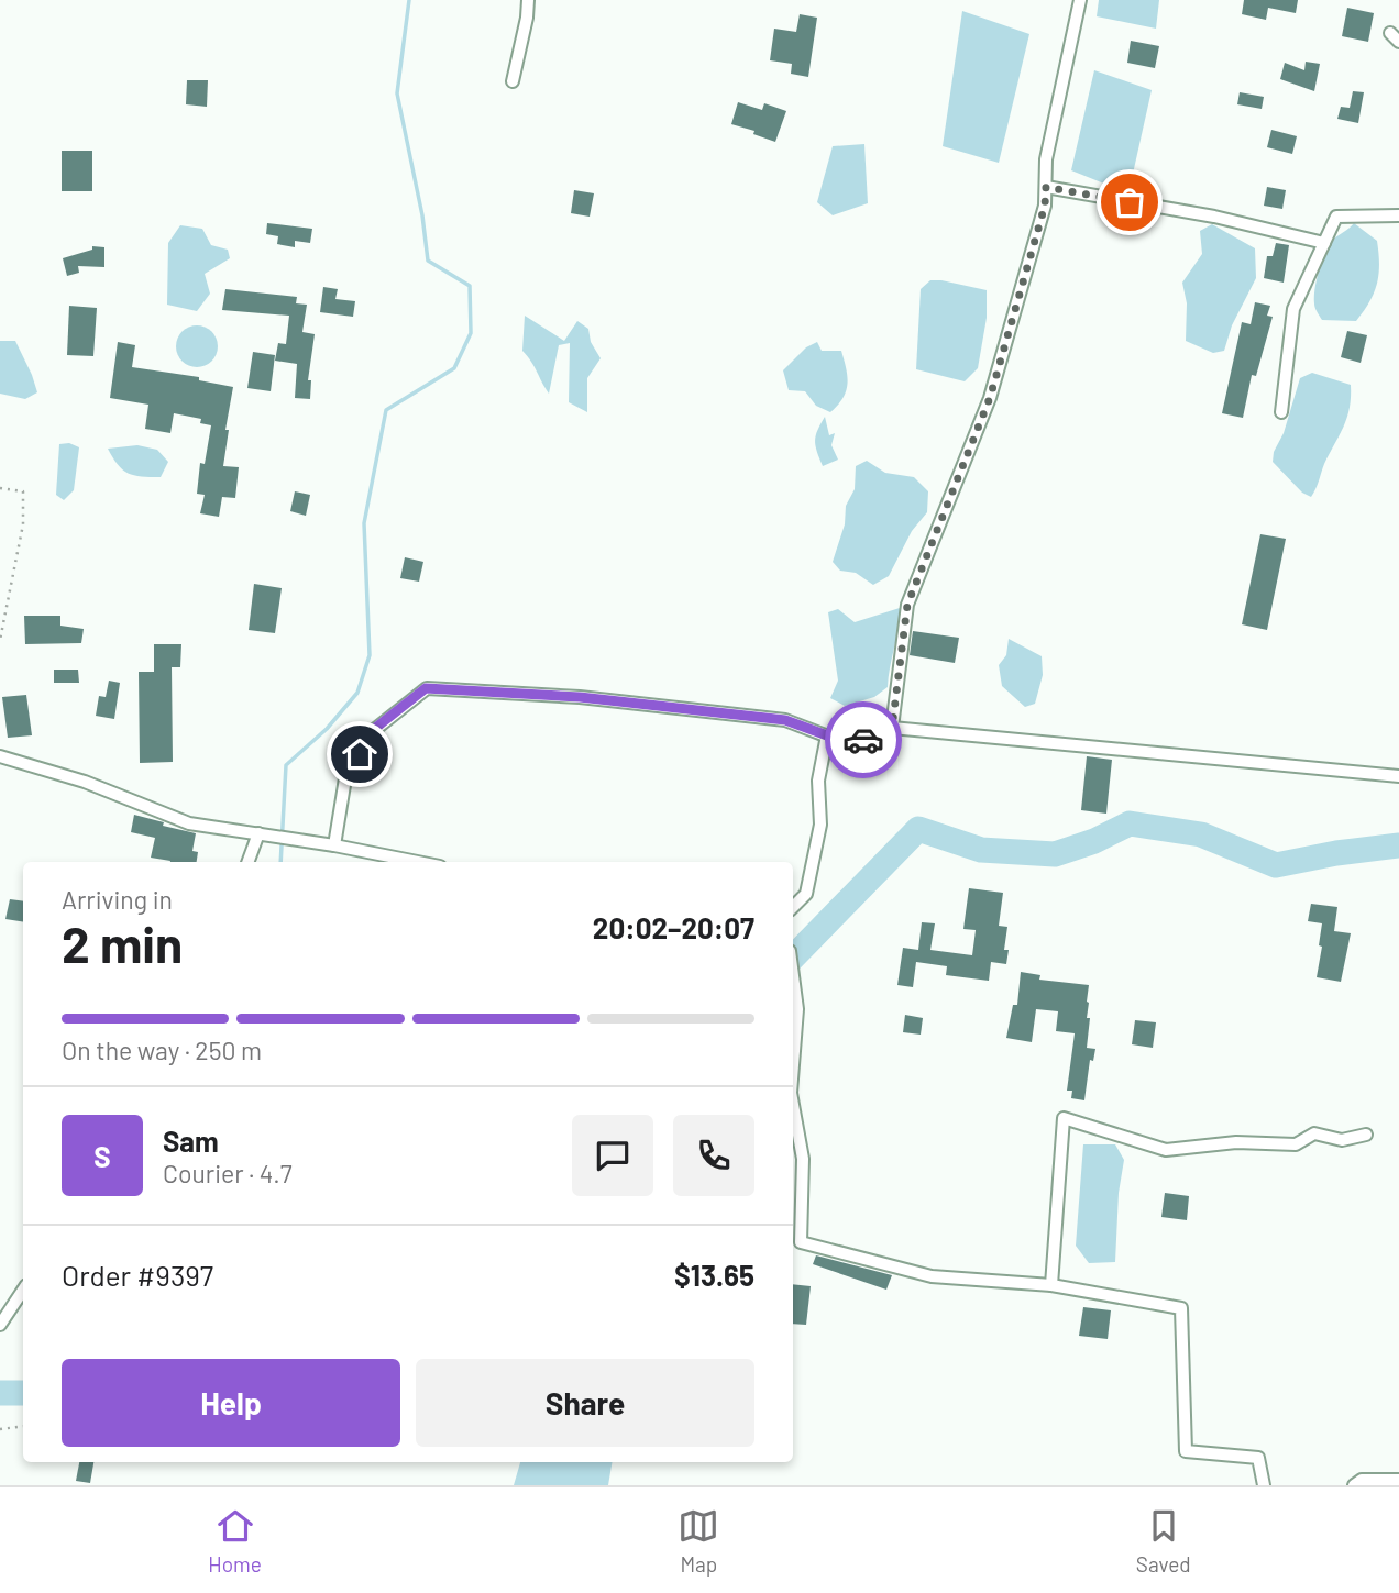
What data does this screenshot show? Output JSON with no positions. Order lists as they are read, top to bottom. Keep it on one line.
{"page":{"heading":["2 min","Arriving in","20:02–20:07"],"panel":["Sam","Courier · 4.7","Order #9397","$13.65"],"bar":"On the way · 250 m","round":"S","buttons":["Help","Share"],"tabs":["Home","Map","Saved"]}}
